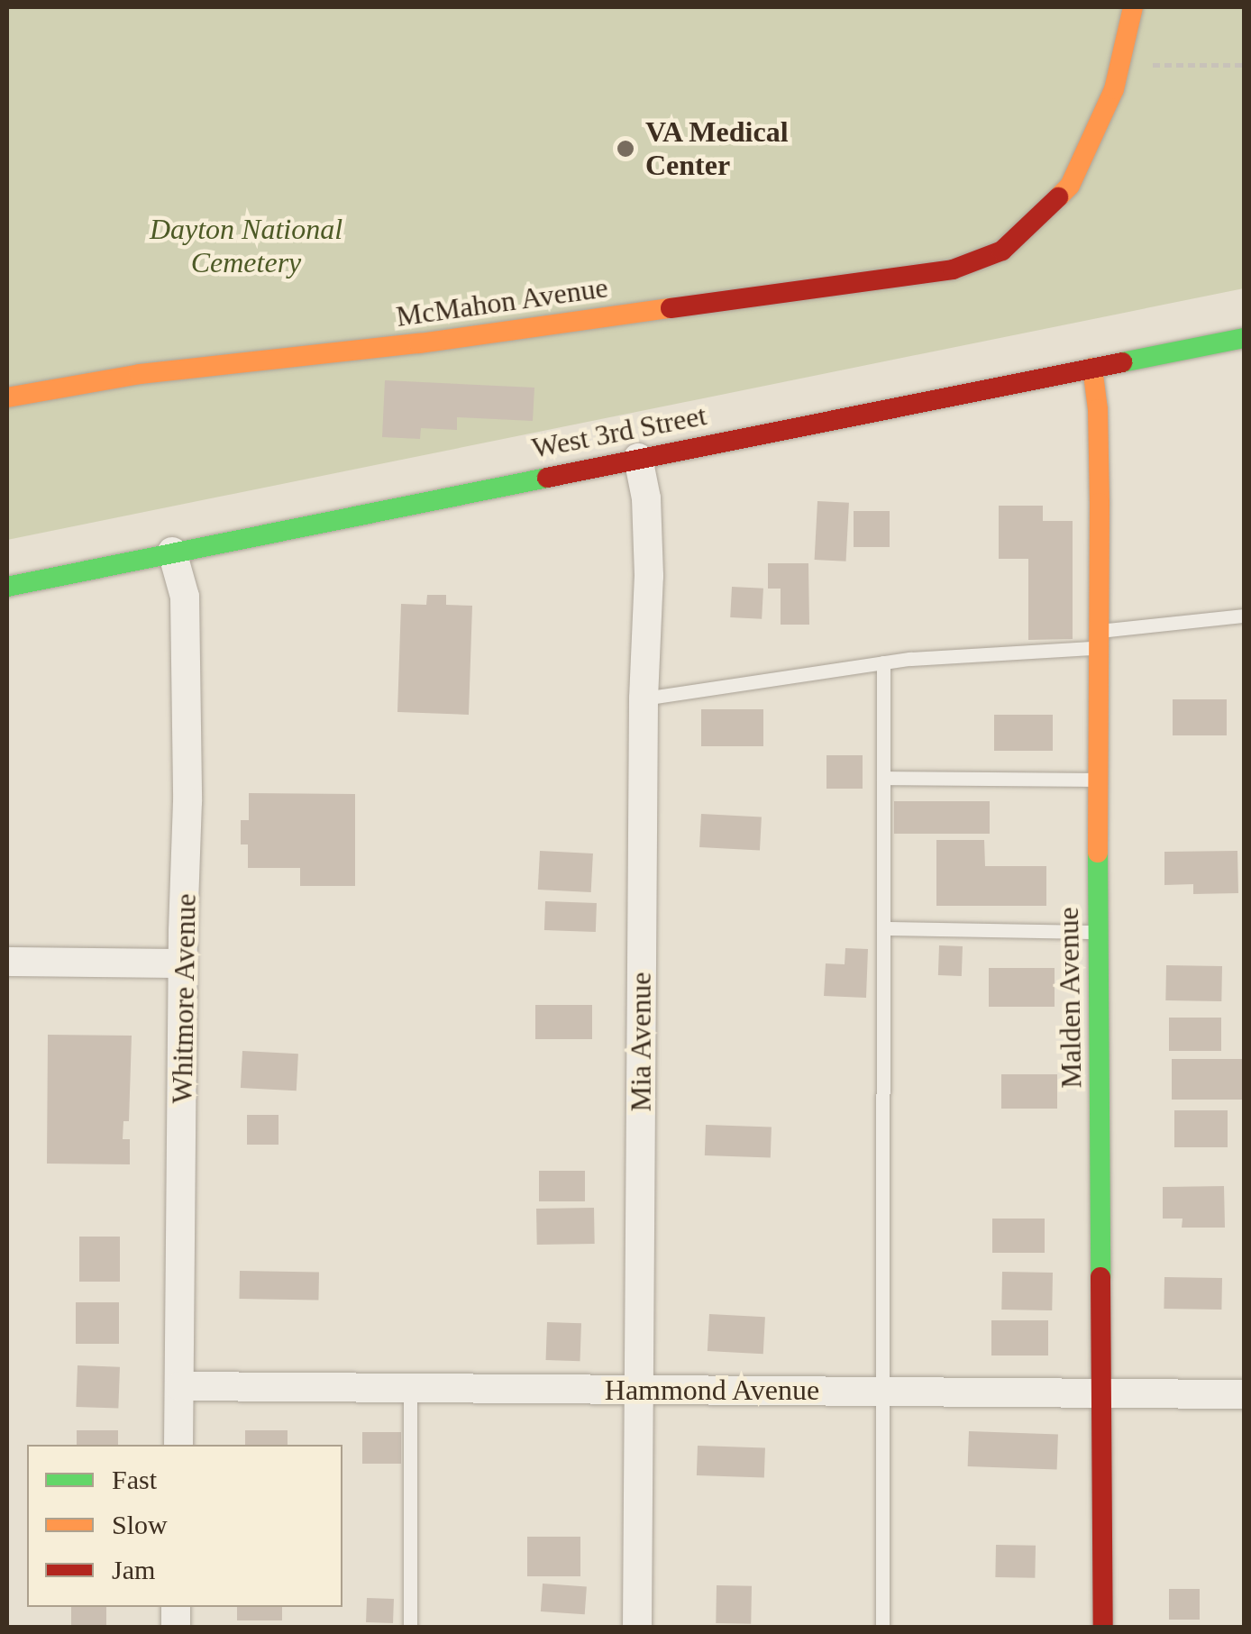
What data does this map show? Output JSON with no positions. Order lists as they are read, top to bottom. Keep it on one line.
{"streets":{"street":["McMahon Avenue","West 3rd Street","Malden Avenue","Whitmore Avenue","Mia Avenue","Hammond Avenue"]},"crossings":[["West 3rd Street","Malden Avenue"],["West 3rd Street","Whitmore Avenue"],["West 3rd Street","Mia Avenue"],["Malden Avenue","Hammond Avenue"],["Whitmore Avenue","Hammond Avenue"],["Mia Avenue","Hammond Avenue"]],"parks":["Dayton National Cemetery"],"places":["VA Medical Center"],"legend":["Fast","Slow","Jam"]}
